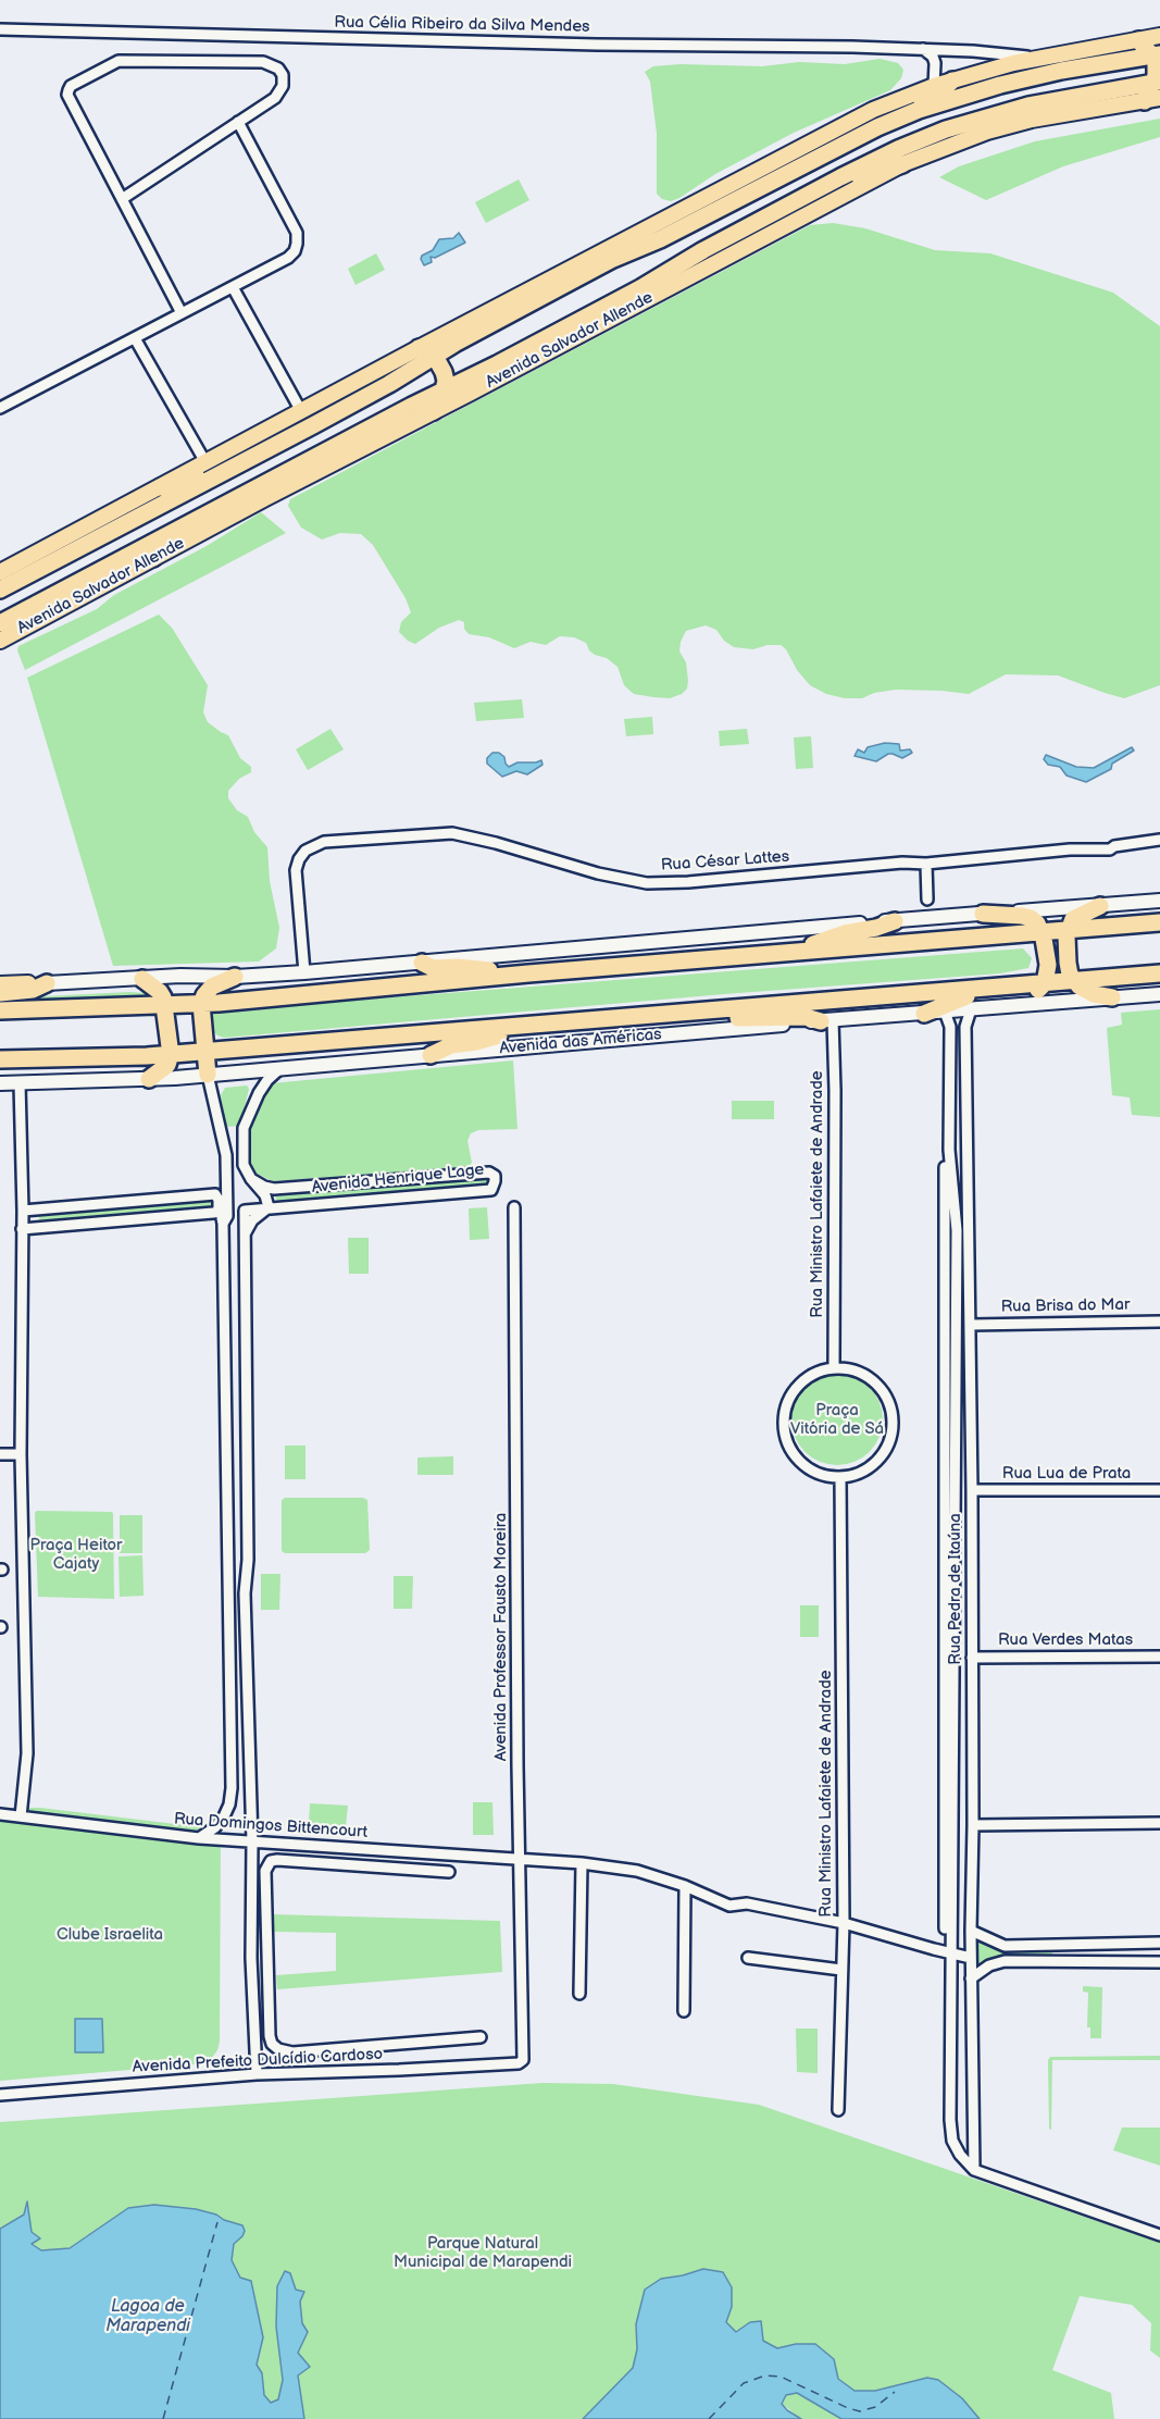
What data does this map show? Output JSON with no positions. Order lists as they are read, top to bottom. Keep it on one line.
{"streets":{"highway":["Avenida Salvador Allende","Avenida das Américas"],"street":["Rua Célia Ribeiro da Silva Mendes","Rua César Lattes","Avenida Henrique Lage","Rua Ministro Lafaiete de Andrade","Rua Brisa do Mar","Rua Lua de Prata","Rua Pedra de Itaúna","Avenida Professor Fausto Moreira","Rua Verdes Matas","Rua Domingos Bittencourt","Avenida Prefeito Dulcídio Cardoso"]},"crossings":[["Avenida das Américas","Rua Ministro Lafaiete de Andrade"],["Avenida das Américas","Rua Pedra de Itaúna"],["Rua Ministro Lafaiete de Andrade","Rua Domingos Bittencourt"],["Rua Brisa do Mar","Rua Pedra de Itaúna"],["Rua Lua de Prata","Rua Pedra de Itaúna"],["Rua Pedra de Itaúna","Rua Verdes Matas"],["Rua Pedra de Itaúna","Rua Domingos Bittencourt"],["Avenida Professor Fausto Moreira","Rua Domingos Bittencourt"],["Avenida Professor Fausto Moreira","Avenida Prefeito Dulcídio Cardoso"]],"water":["Lagoa de Marapendi"],"parks":["Praça Vitória de Sá","Praça Heitor Cajaty","Clube Israelita","Parque Natural Municipal de Marapendi"]}
